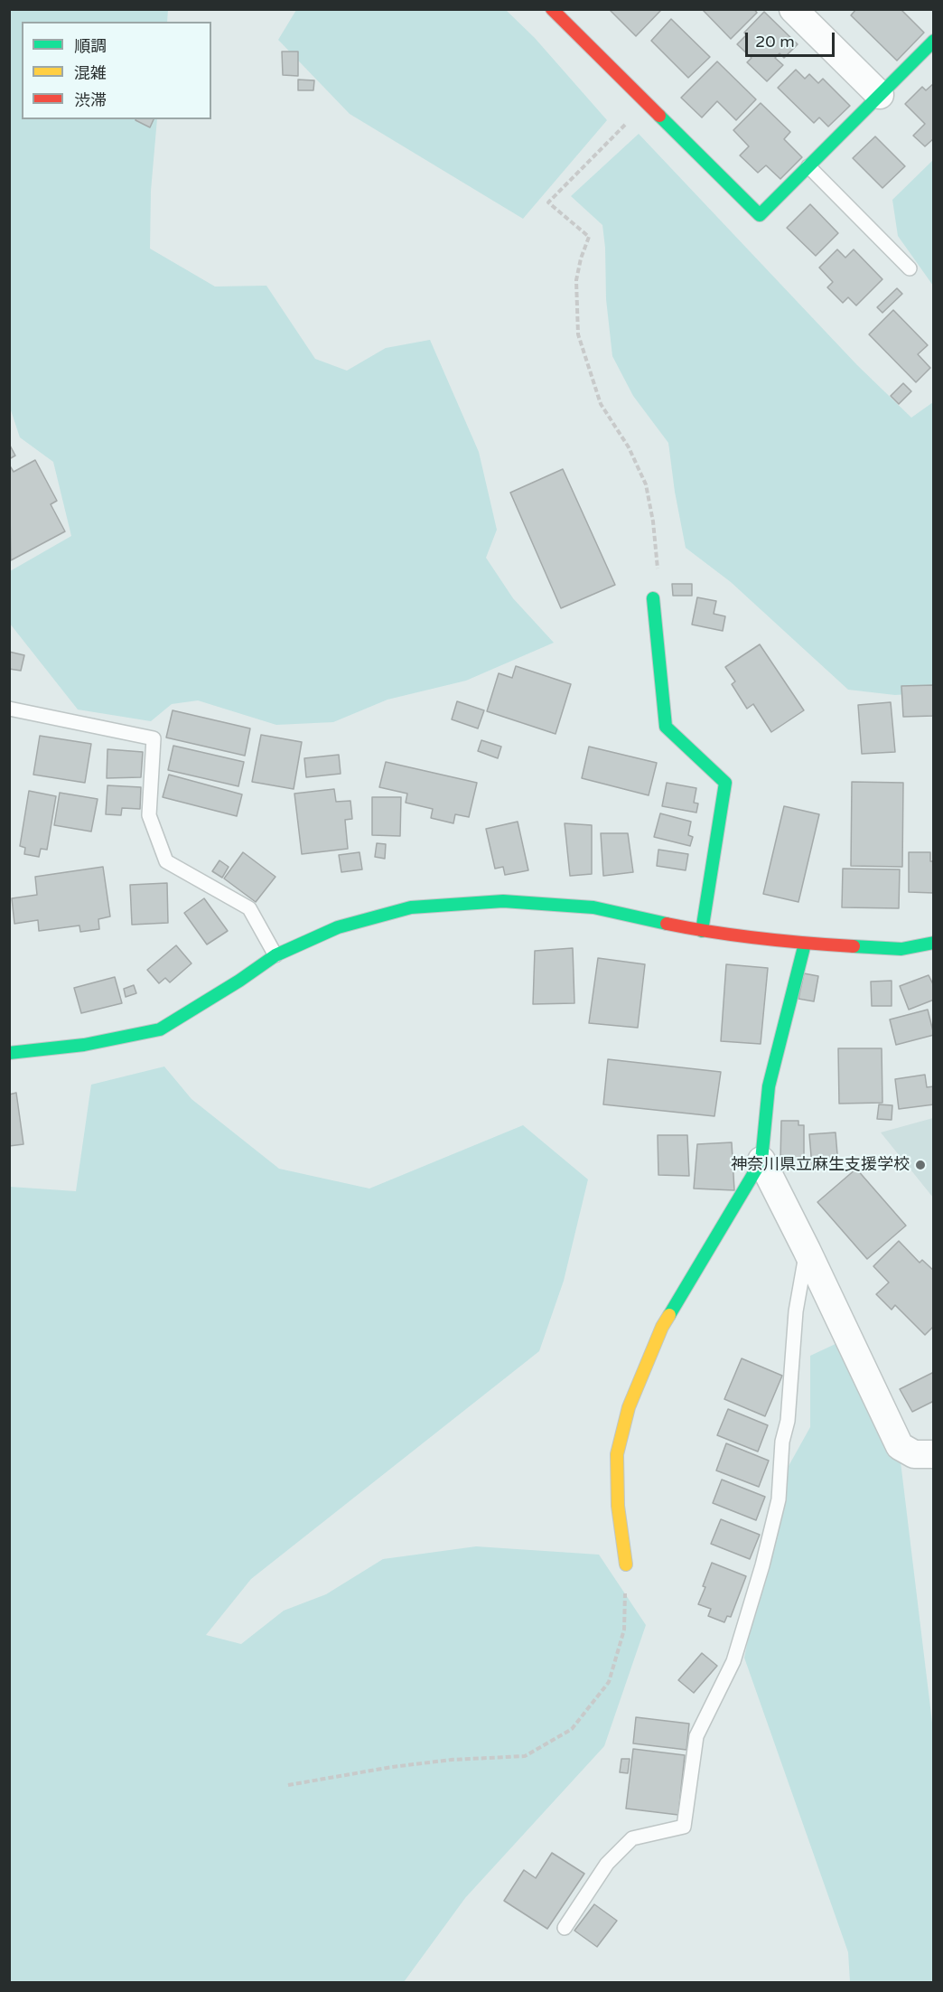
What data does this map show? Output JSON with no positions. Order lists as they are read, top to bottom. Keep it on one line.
{"places":["神奈川県立麻生支援学校"],"legend":["順調","混雑","渋滞"],"scale_bar":"20 m"}
